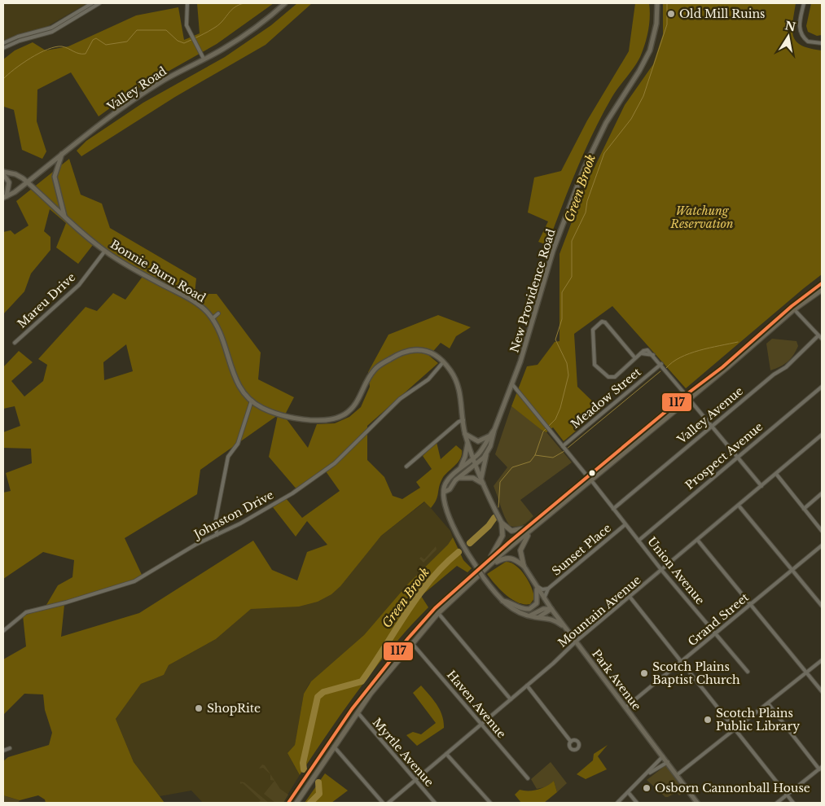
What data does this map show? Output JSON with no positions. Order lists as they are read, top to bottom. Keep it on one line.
{"streets":{"main road":["Valley Road","Bonnie Burn Road","New Providence Road","Park Avenue"],"street":["Mareu Drive","Meadow Street","Valley Avenue","Prospect Avenue","Johnston Drive","Sunset Place","Union Avenue","Mountain Avenue","Grand Street","Haven Avenue","Myrtle Avenue"]},"crossings":[["Valley Road","Bonnie Burn Road"],["Bonnie Burn Road","New Providence Road"],["Bonnie Burn Road","Mareu Drive"],["Bonnie Burn Road","Johnston Drive"],["New Providence Road","Union Avenue"],["Meadow Street","Union Avenue"],["Valley Avenue","Union Avenue"],["Prospect Avenue","Union Avenue"],["Sunset Place","Union Avenue"],["Sunset Place","Park Avenue"],["Union Avenue","Mountain Avenue"],["Union Avenue","Grand Street"],["Mountain Avenue","Park Avenue"],["Mountain Avenue","Haven Avenue"],["Mountain Avenue","Myrtle Avenue"],["Grand Street","Park Avenue"]],"water":["Green Brook"],"parks":["Watchung Reservation"],"places":["Old Mill Ruins","Scotch Plains Baptist Church","ShopRite","Scotch Plains Public Library","Osborn Cannonball House"],"lines":["transit line 117"],"north":"top"}
